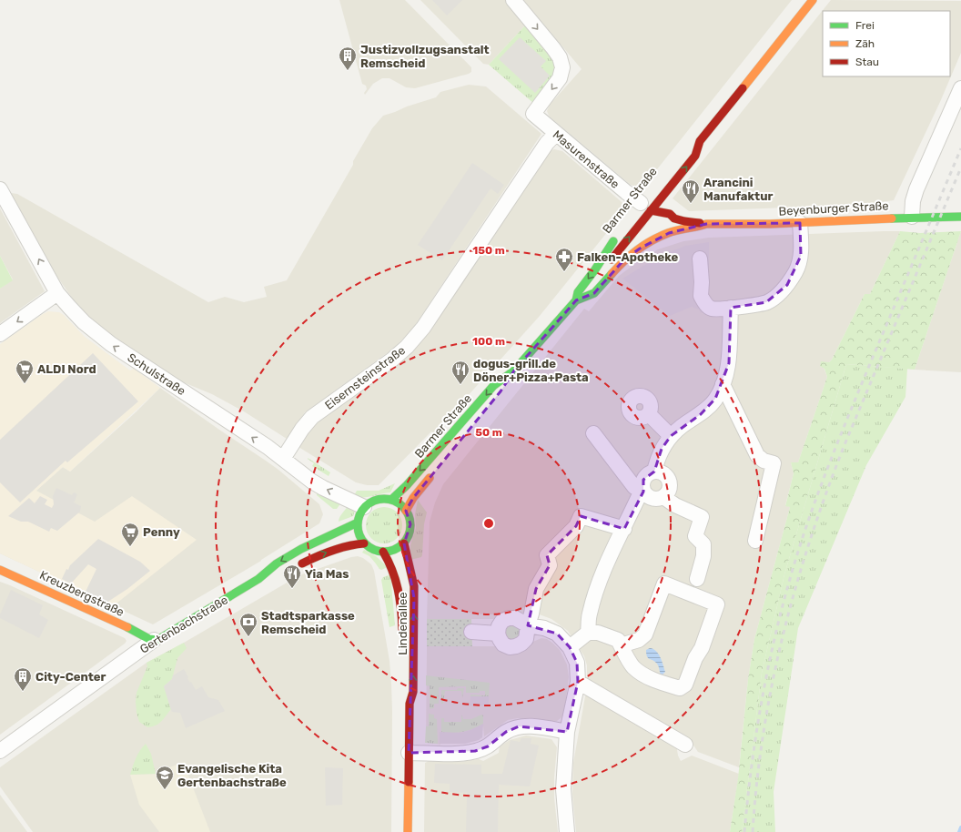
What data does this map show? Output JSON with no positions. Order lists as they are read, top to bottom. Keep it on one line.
{"streets":{"main road":["Barmer Straße","Beyenburger Straße","Kreuzbergstraße","Lindenallee","Gertenbachstraße"],"street":["Masurenstraße","Schulstraße","Eisernsteinstraße"]},"crossings":[["Masurenstraße","Barmer Straße"],["Masurenstraße","Eisernsteinstraße"],["Barmer Straße","Schulstraße"],["Barmer Straße","Lindenallee"],["Barmer Straße","Gertenbachstraße"],["Schulstraße","Eisernsteinstraße"],["Schulstraße","Lindenallee"],["Schulstraße","Gertenbachstraße"],["Kreuzbergstraße","Gertenbachstraße"],["Lindenallee","Gertenbachstraße"]],"one_way":["Masurenstraße","Schulstraße"],"places":{"building":["Justizvollzugsanstalt Remscheid","City-Center"],"restaurant":["Arancini Manufaktur","dogus-grill.de Döner+Pizza+Pasta","Yia Mas"],"pharmacy":["Falken-Apotheke"],"supermarket":["ALDI Nord","Penny"],"bank":["Stadtsparkasse Remscheid"],"school or university":["Evangelische Kita Gertenbachstraße"]},"legend":["Frei","Zäh","Stau"],"rings":["150 m","100 m","50 m"]}
